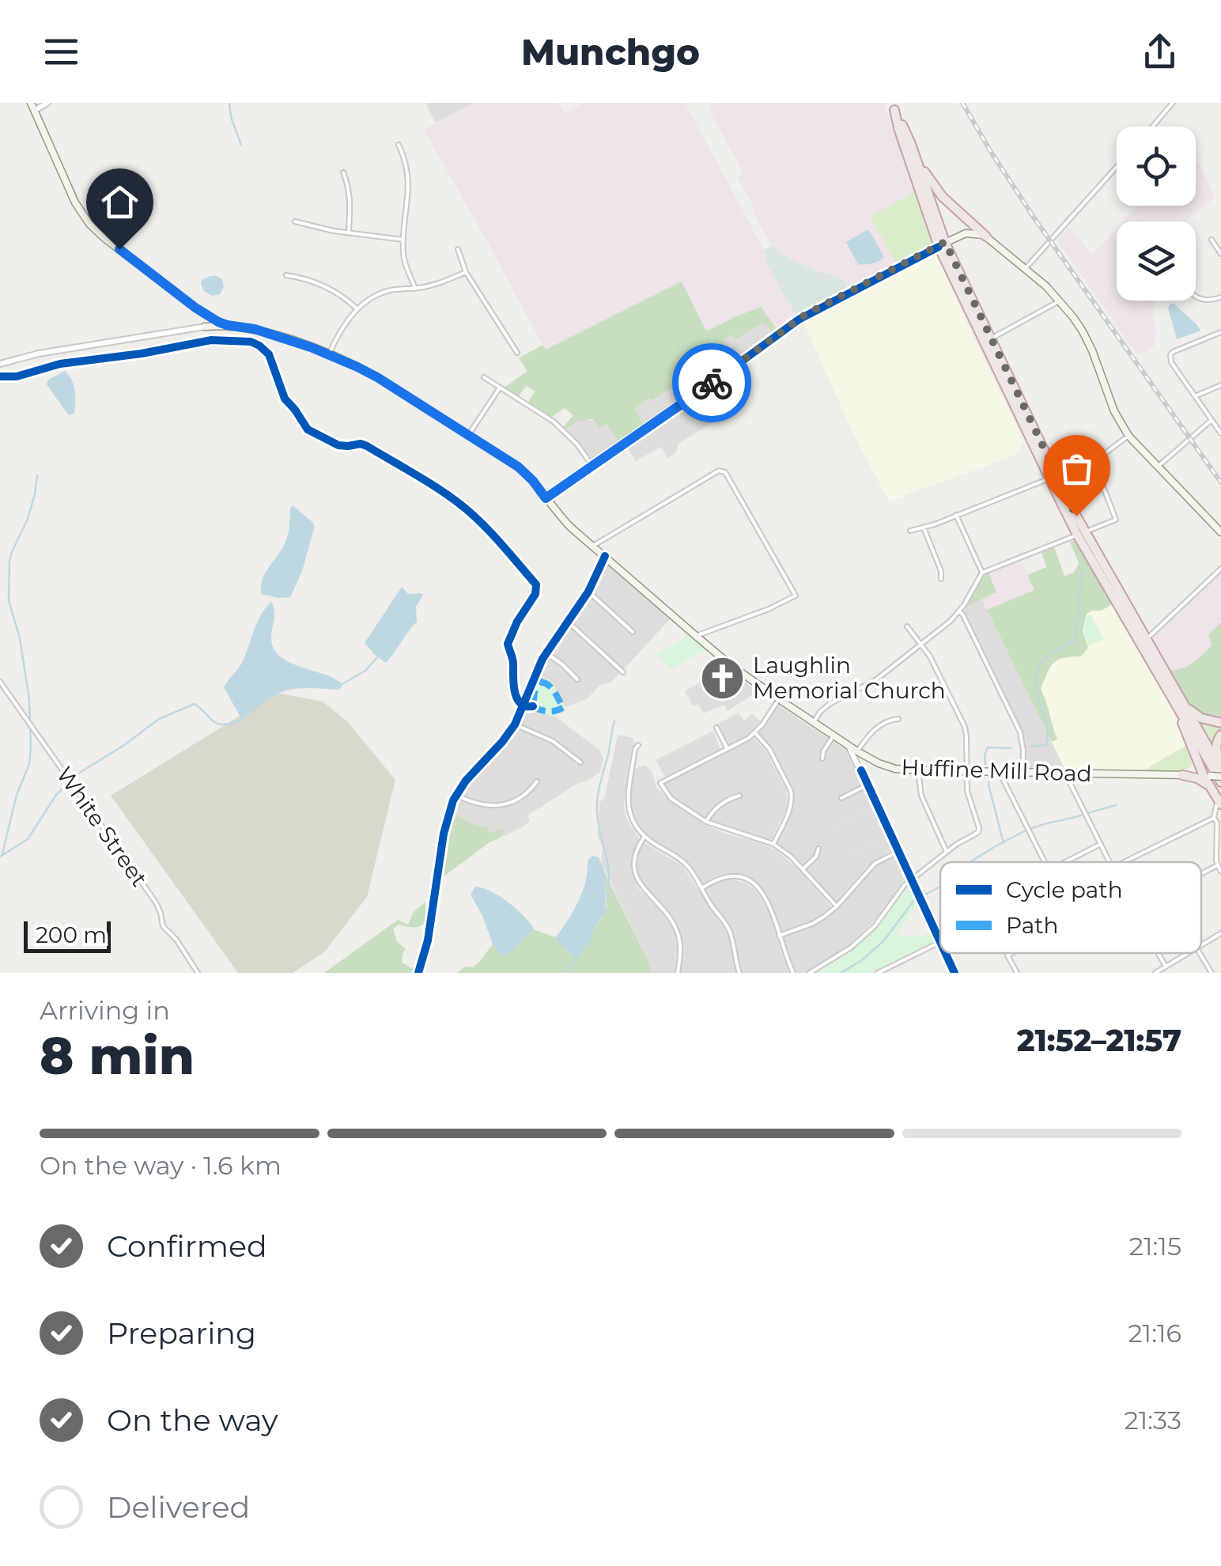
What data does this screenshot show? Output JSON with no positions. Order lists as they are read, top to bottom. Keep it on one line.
{"streets":{"main road":["Huffine Mill Road"],"street":["White Street"]},"places":{"church":["Laughlin Memorial Church"]},"legend":["Cycle path","Path"],"scale_bar":"200 m","page":{"header":"Munchgo","scale":"200 m","heading":["8 min","Arriving in","21:52–21:57"],"bar":"On the way · 1.6 km","list":[["Confirmed","21:15"],["Preparing","21:16"],["On the way","21:33"],"Delivered"]}}
